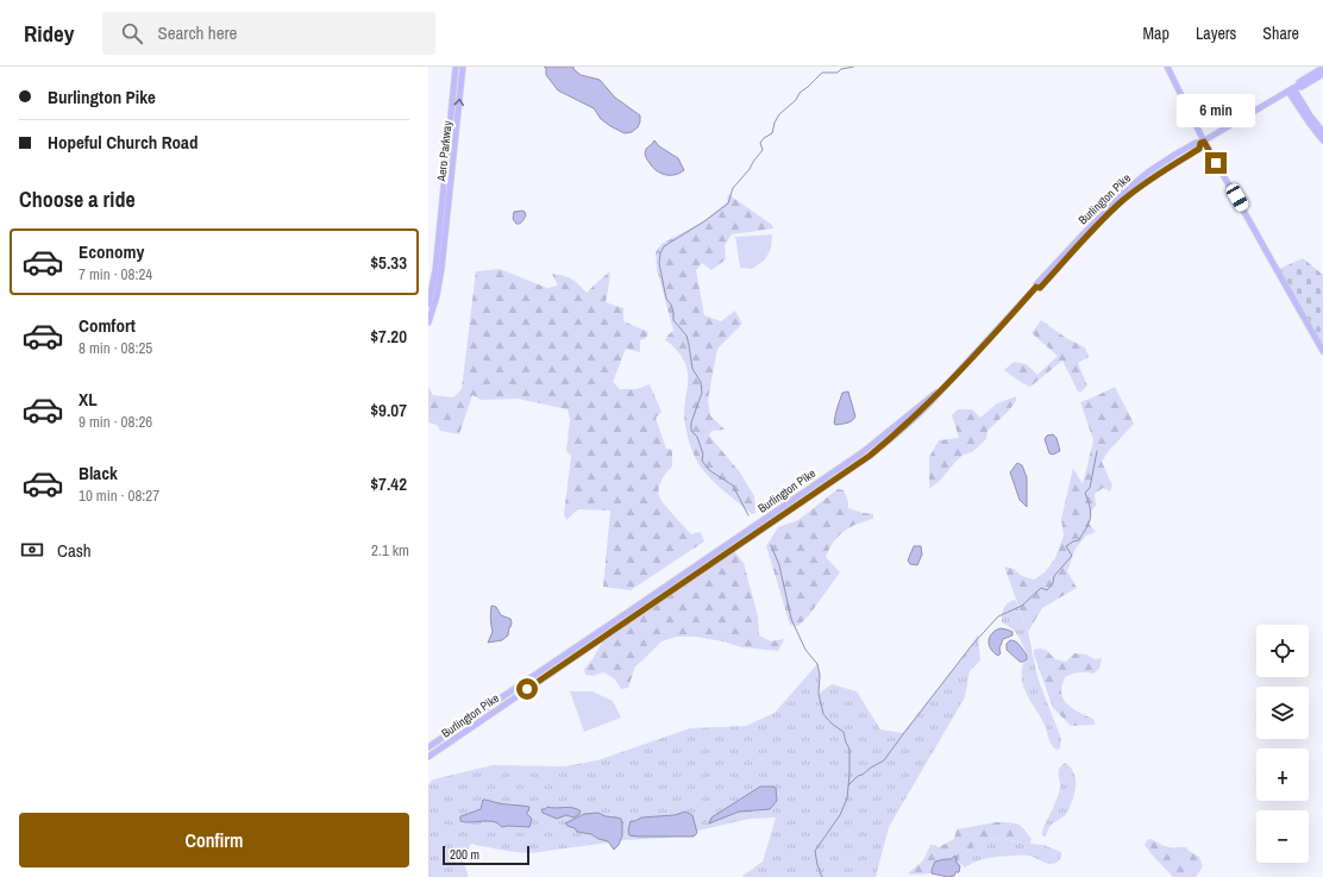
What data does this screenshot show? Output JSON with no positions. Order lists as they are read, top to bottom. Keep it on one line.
{"streets":{"main road":["Aero Parkway","Burlington Pike"]},"scale_bar":"200 m","page":{"header":"Ridey","search":"Search here","nav":["Map","Layers","Share"],"banner":["Burlington Pike","Hopeful Church Road"],"bubble":"6 min","heading":"Choose a ride","list":[{"name":"Economy","note":"7 min · 08:24","value":"$5.33"},{"name":"Comfort","note":"8 min · 08:25","value":"$7.20"},{"name":"XL","note":"9 min · 08:26","value":"$9.07"},{"name":"Black","note":"10 min · 08:27","value":"$7.42"}],"pay":["Cash","2.1 km"],"map_buttons":["+","−"],"buttons":"Confirm","scale":"200 m"}}
